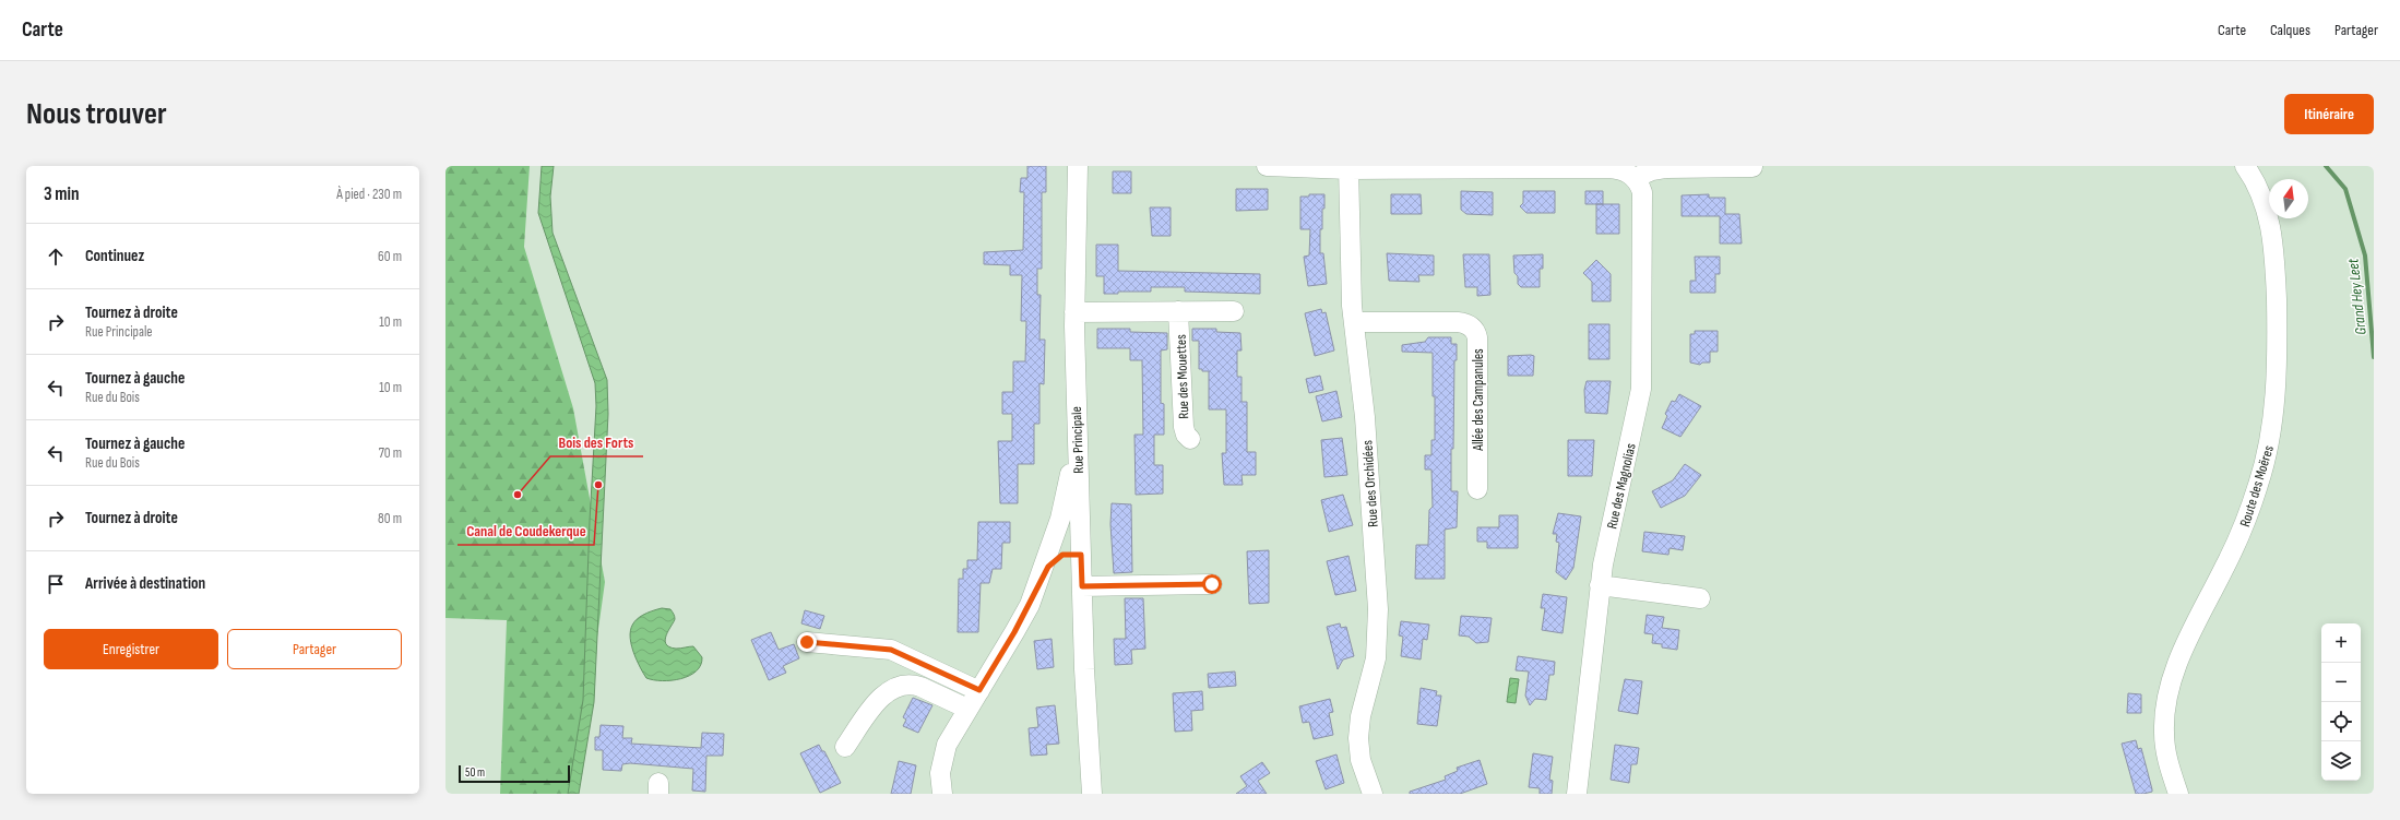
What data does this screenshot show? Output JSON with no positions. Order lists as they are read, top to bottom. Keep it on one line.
{"streets":{"street":["Rue des Mouettes","Allée des Campanules","Rue Principale","Rue des Orchidées","Rue des Magnolias","Route des Moëres"]},"crossings":[["Allée des Campanules","Rue des Orchidées"]],"water":["Grand Hey Leet"],"places":["Canal de Coudekerque","Bois des Forts"],"scale_bar":"50 m","north":"top","page":{"header":"Carte","nav":["Carte","Calques","Partager"],"buttons":["Itinéraire",["Enregistrer","Partager"]],"title":"Nous trouver","heading":["3 min","À pied · 230 m"],"list":[["Continuez","60 m"],["Tournez à droite","Rue Principale","10 m"],["Tournez à gauche","Rue du Bois","10 m"],["Tournez à gauche","Rue du Bois","70 m"],["Tournez à droite","80 m"],"Arrivée à destination"],"map_buttons":["+","−"],"scale":"50 m"}}
